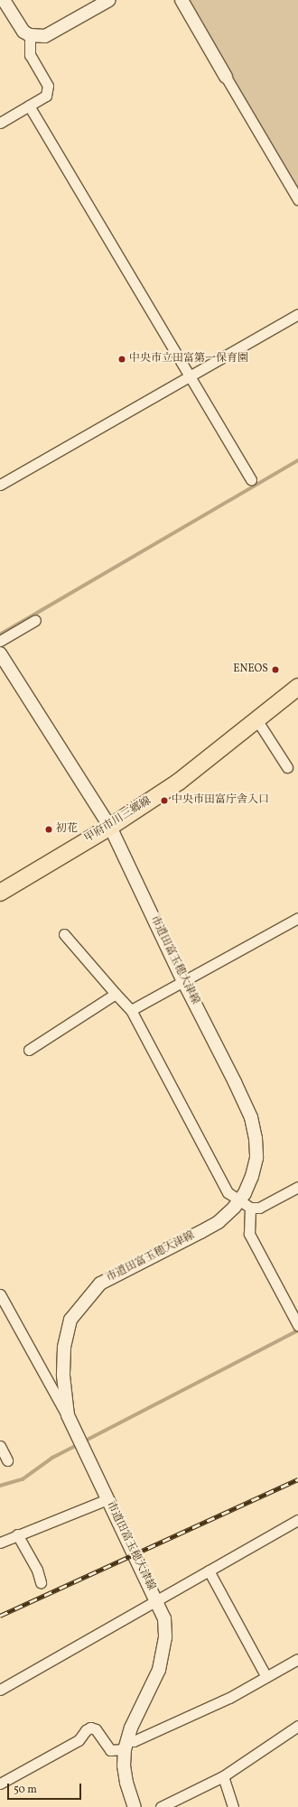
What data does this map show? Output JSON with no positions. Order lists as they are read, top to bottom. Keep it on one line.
{"streets":{"main road":["甲府市川三郷線"],"street":["市道田富玉穂大津線"]},"crossings":[["甲府市川三郷線","市道田富玉穂大津線"]],"places":["中央市立田富第一保育園","ENEOS","中央市田富庁舎入口","初花"],"scale_bar":"50 m"}
